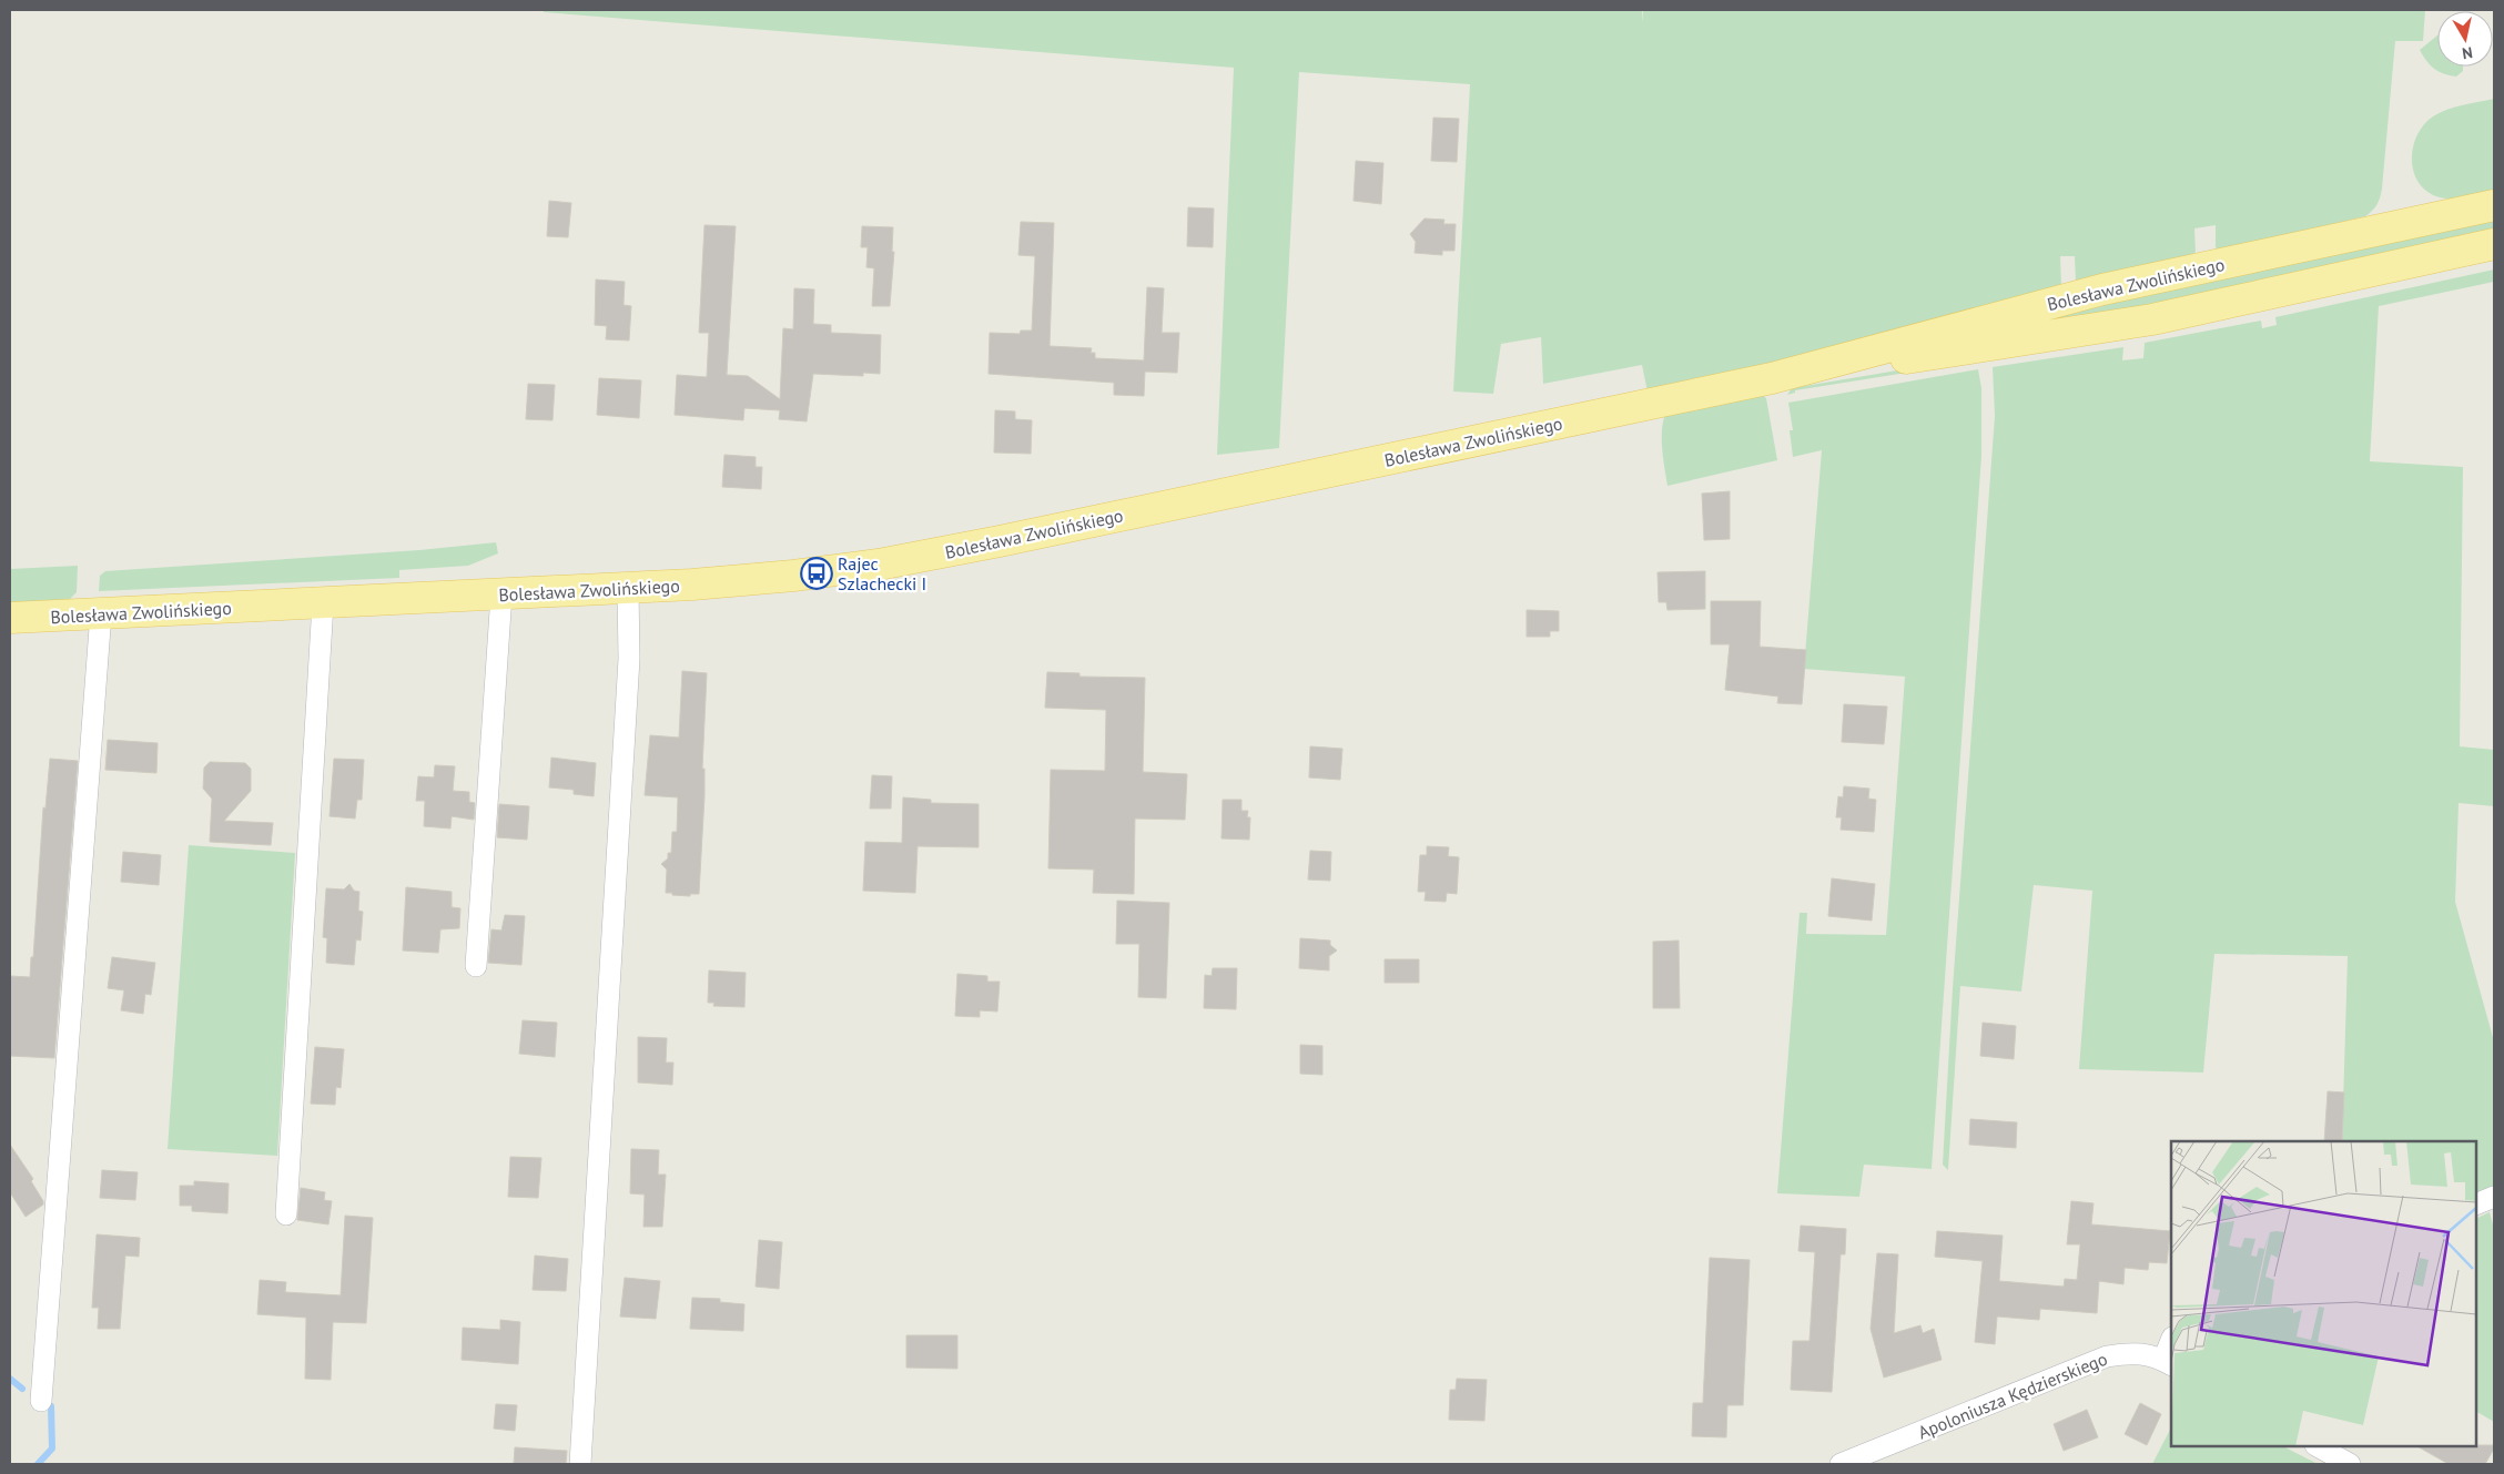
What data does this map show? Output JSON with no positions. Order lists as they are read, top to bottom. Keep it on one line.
{"streets":{"main road":["Bolesława Zwolińskiego"],"street":["Apoloniusza Kędzierskiego"]},"places":{"bus stop":["Rajec Szlachecki I"]},"north":"bottom"}
